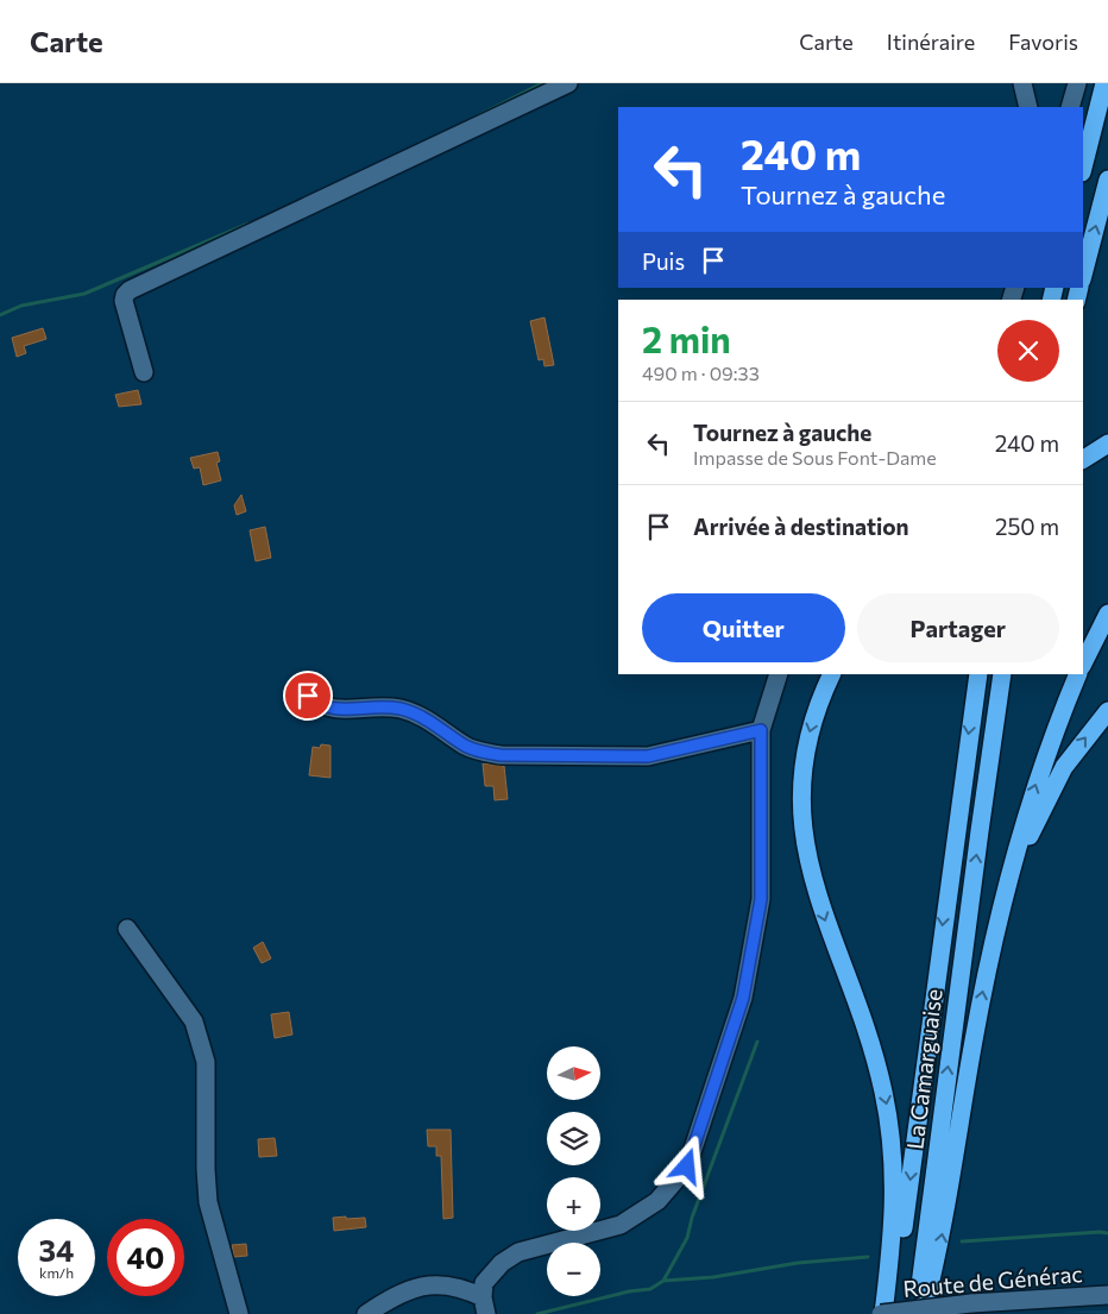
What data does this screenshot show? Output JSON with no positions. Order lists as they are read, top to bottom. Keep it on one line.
{"streets":{"highway":["La Camarguaise"],"street":["Route de Générac"]},"north":"right","page":{"header":"Carte","nav":["Carte","Itinéraire","Favoris"],"turn":["240 m","Tournez à gauche"],"then":"Puis","heading":["2 min","490 m · 09:33"],"list":[{"name":"Tournez à gauche","note":"Impasse de Sous Font-Dame","value":"240 m"},{"name":"Arrivée à destination","value":"250 m"}],"buttons":["Quitter","Partager"],"map_buttons":["+","−"],"speed":"34 km/h","limit":"40"}}
